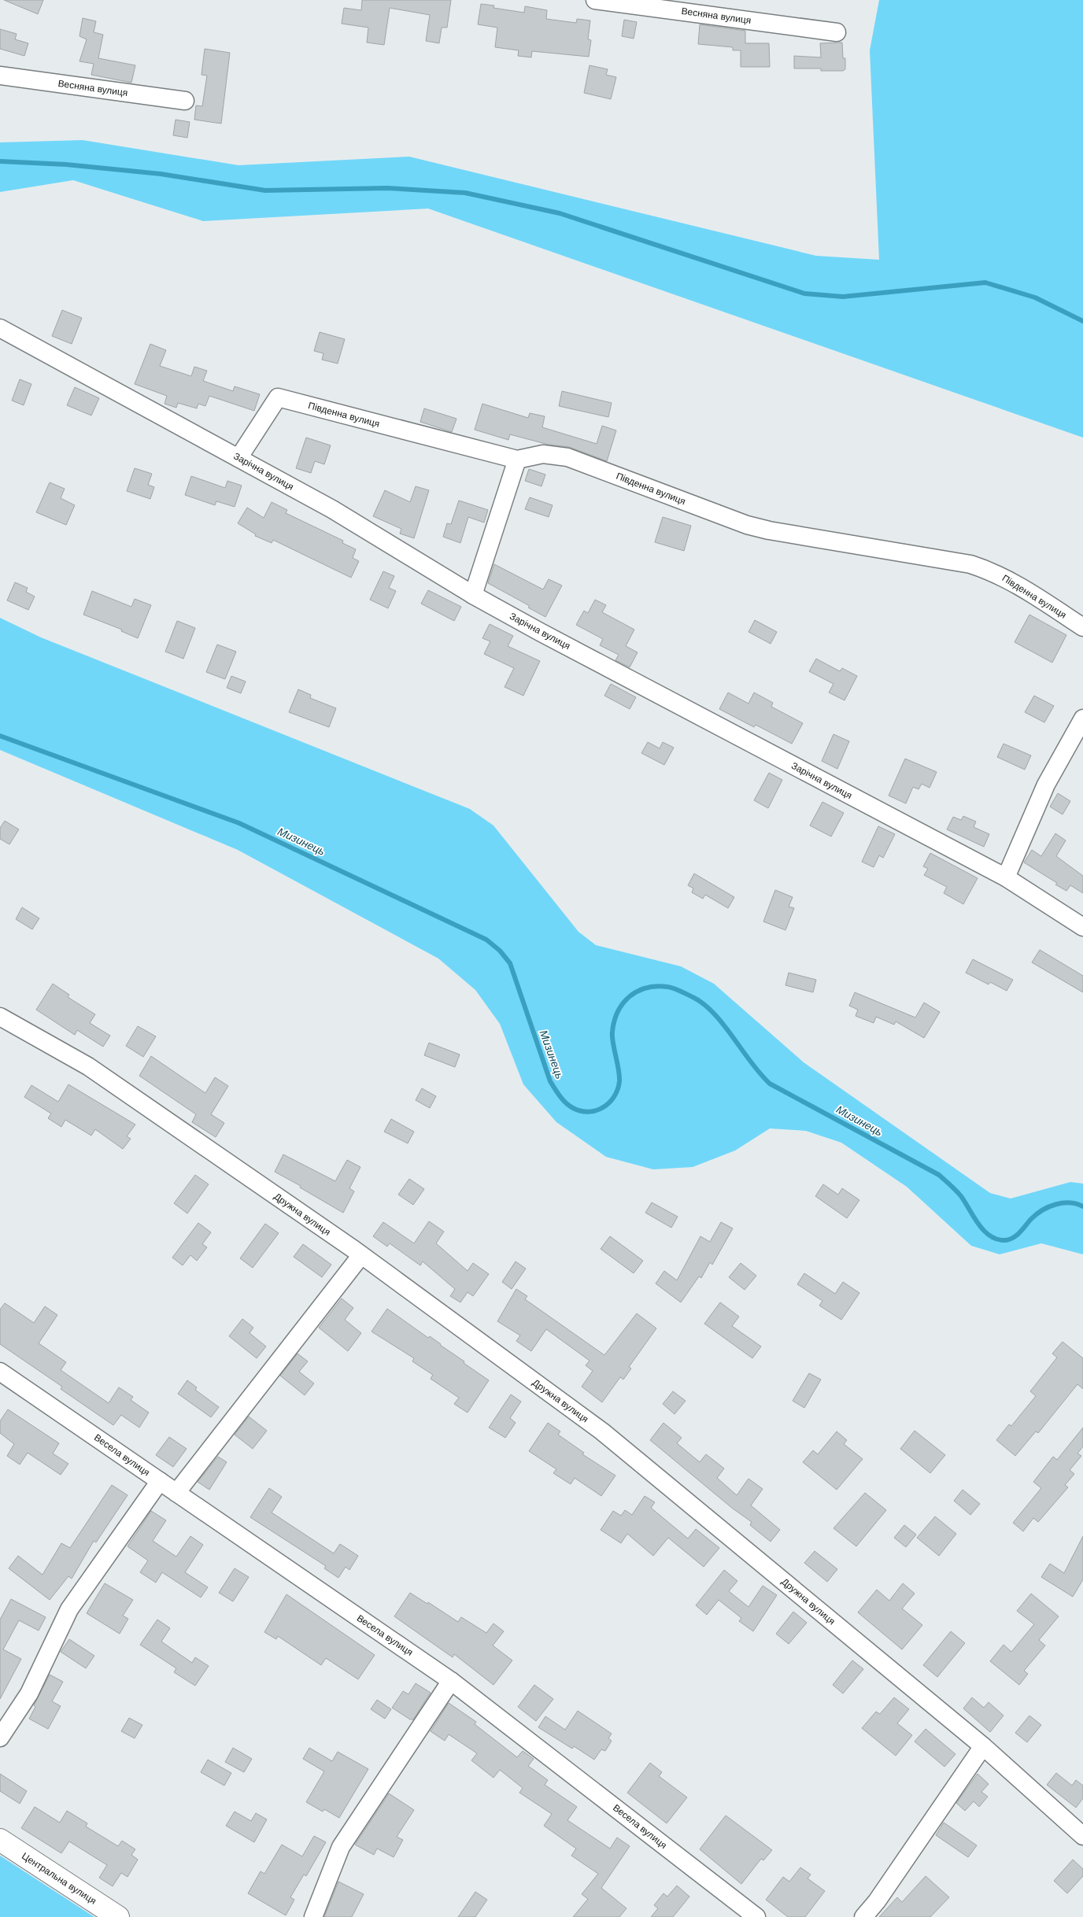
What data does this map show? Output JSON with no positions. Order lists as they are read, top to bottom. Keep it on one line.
{"streets":{"street":["Весняна вулиця","Південна вулиця","Зарічна вулиця","Дружна вулиця","Весела вулиця","Центральна вулиця"]},"crossings":[["Південна вулиця","Зарічна вулиця"]],"water":["Мизинець"]}
